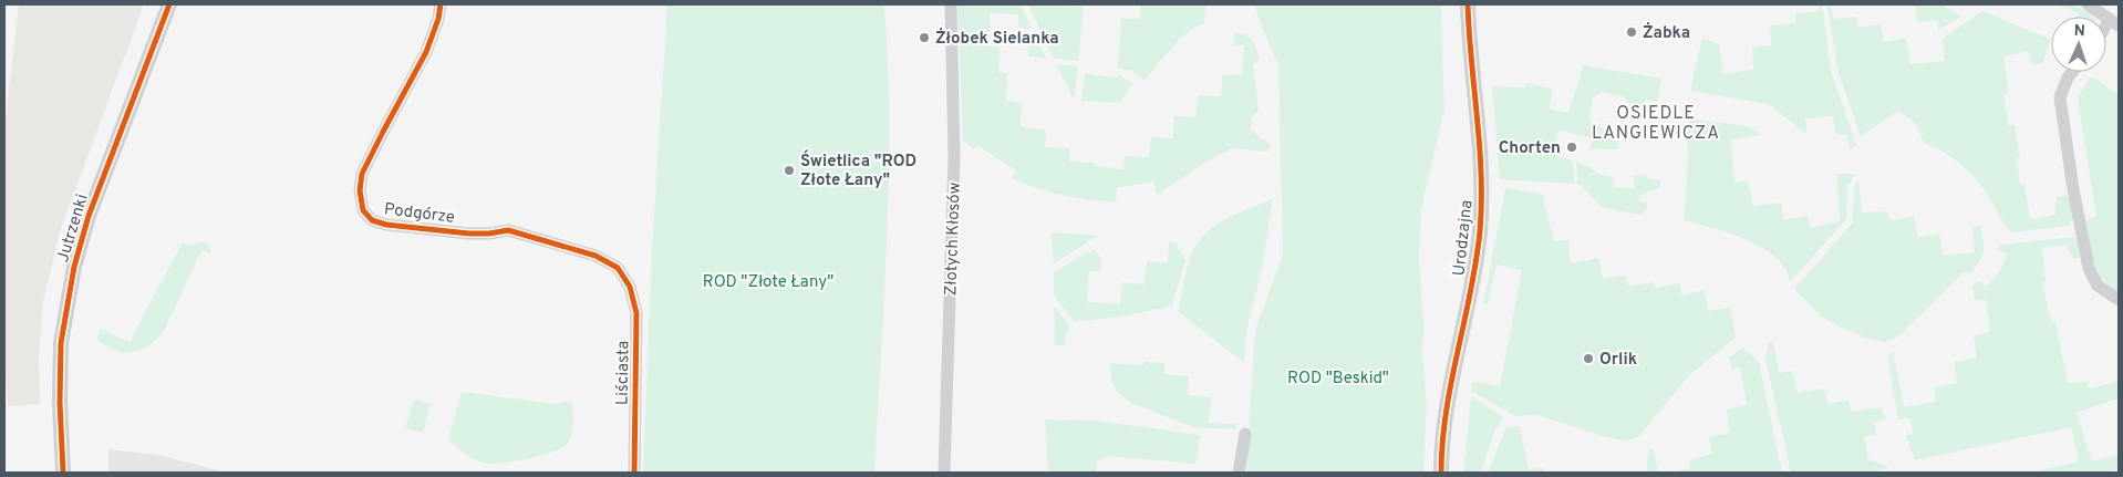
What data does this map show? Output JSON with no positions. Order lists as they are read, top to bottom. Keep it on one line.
{"streets":{"street":["Podgórze","Jutrzenki","Urodzajna","Złotych Kłosów","Liściasta"]},"crossings":[["Podgórze","Liściasta"]],"districts":["OSIEDLE LANGIEWICZA"],"parks":["ROD \"Złote Łany\"","ROD \"Beskid\""],"places":["Żabka","Żłobek Sielanka","Chorten","Świetlica \"ROD Złote Łany\"","Orlik"],"north":"top"}
